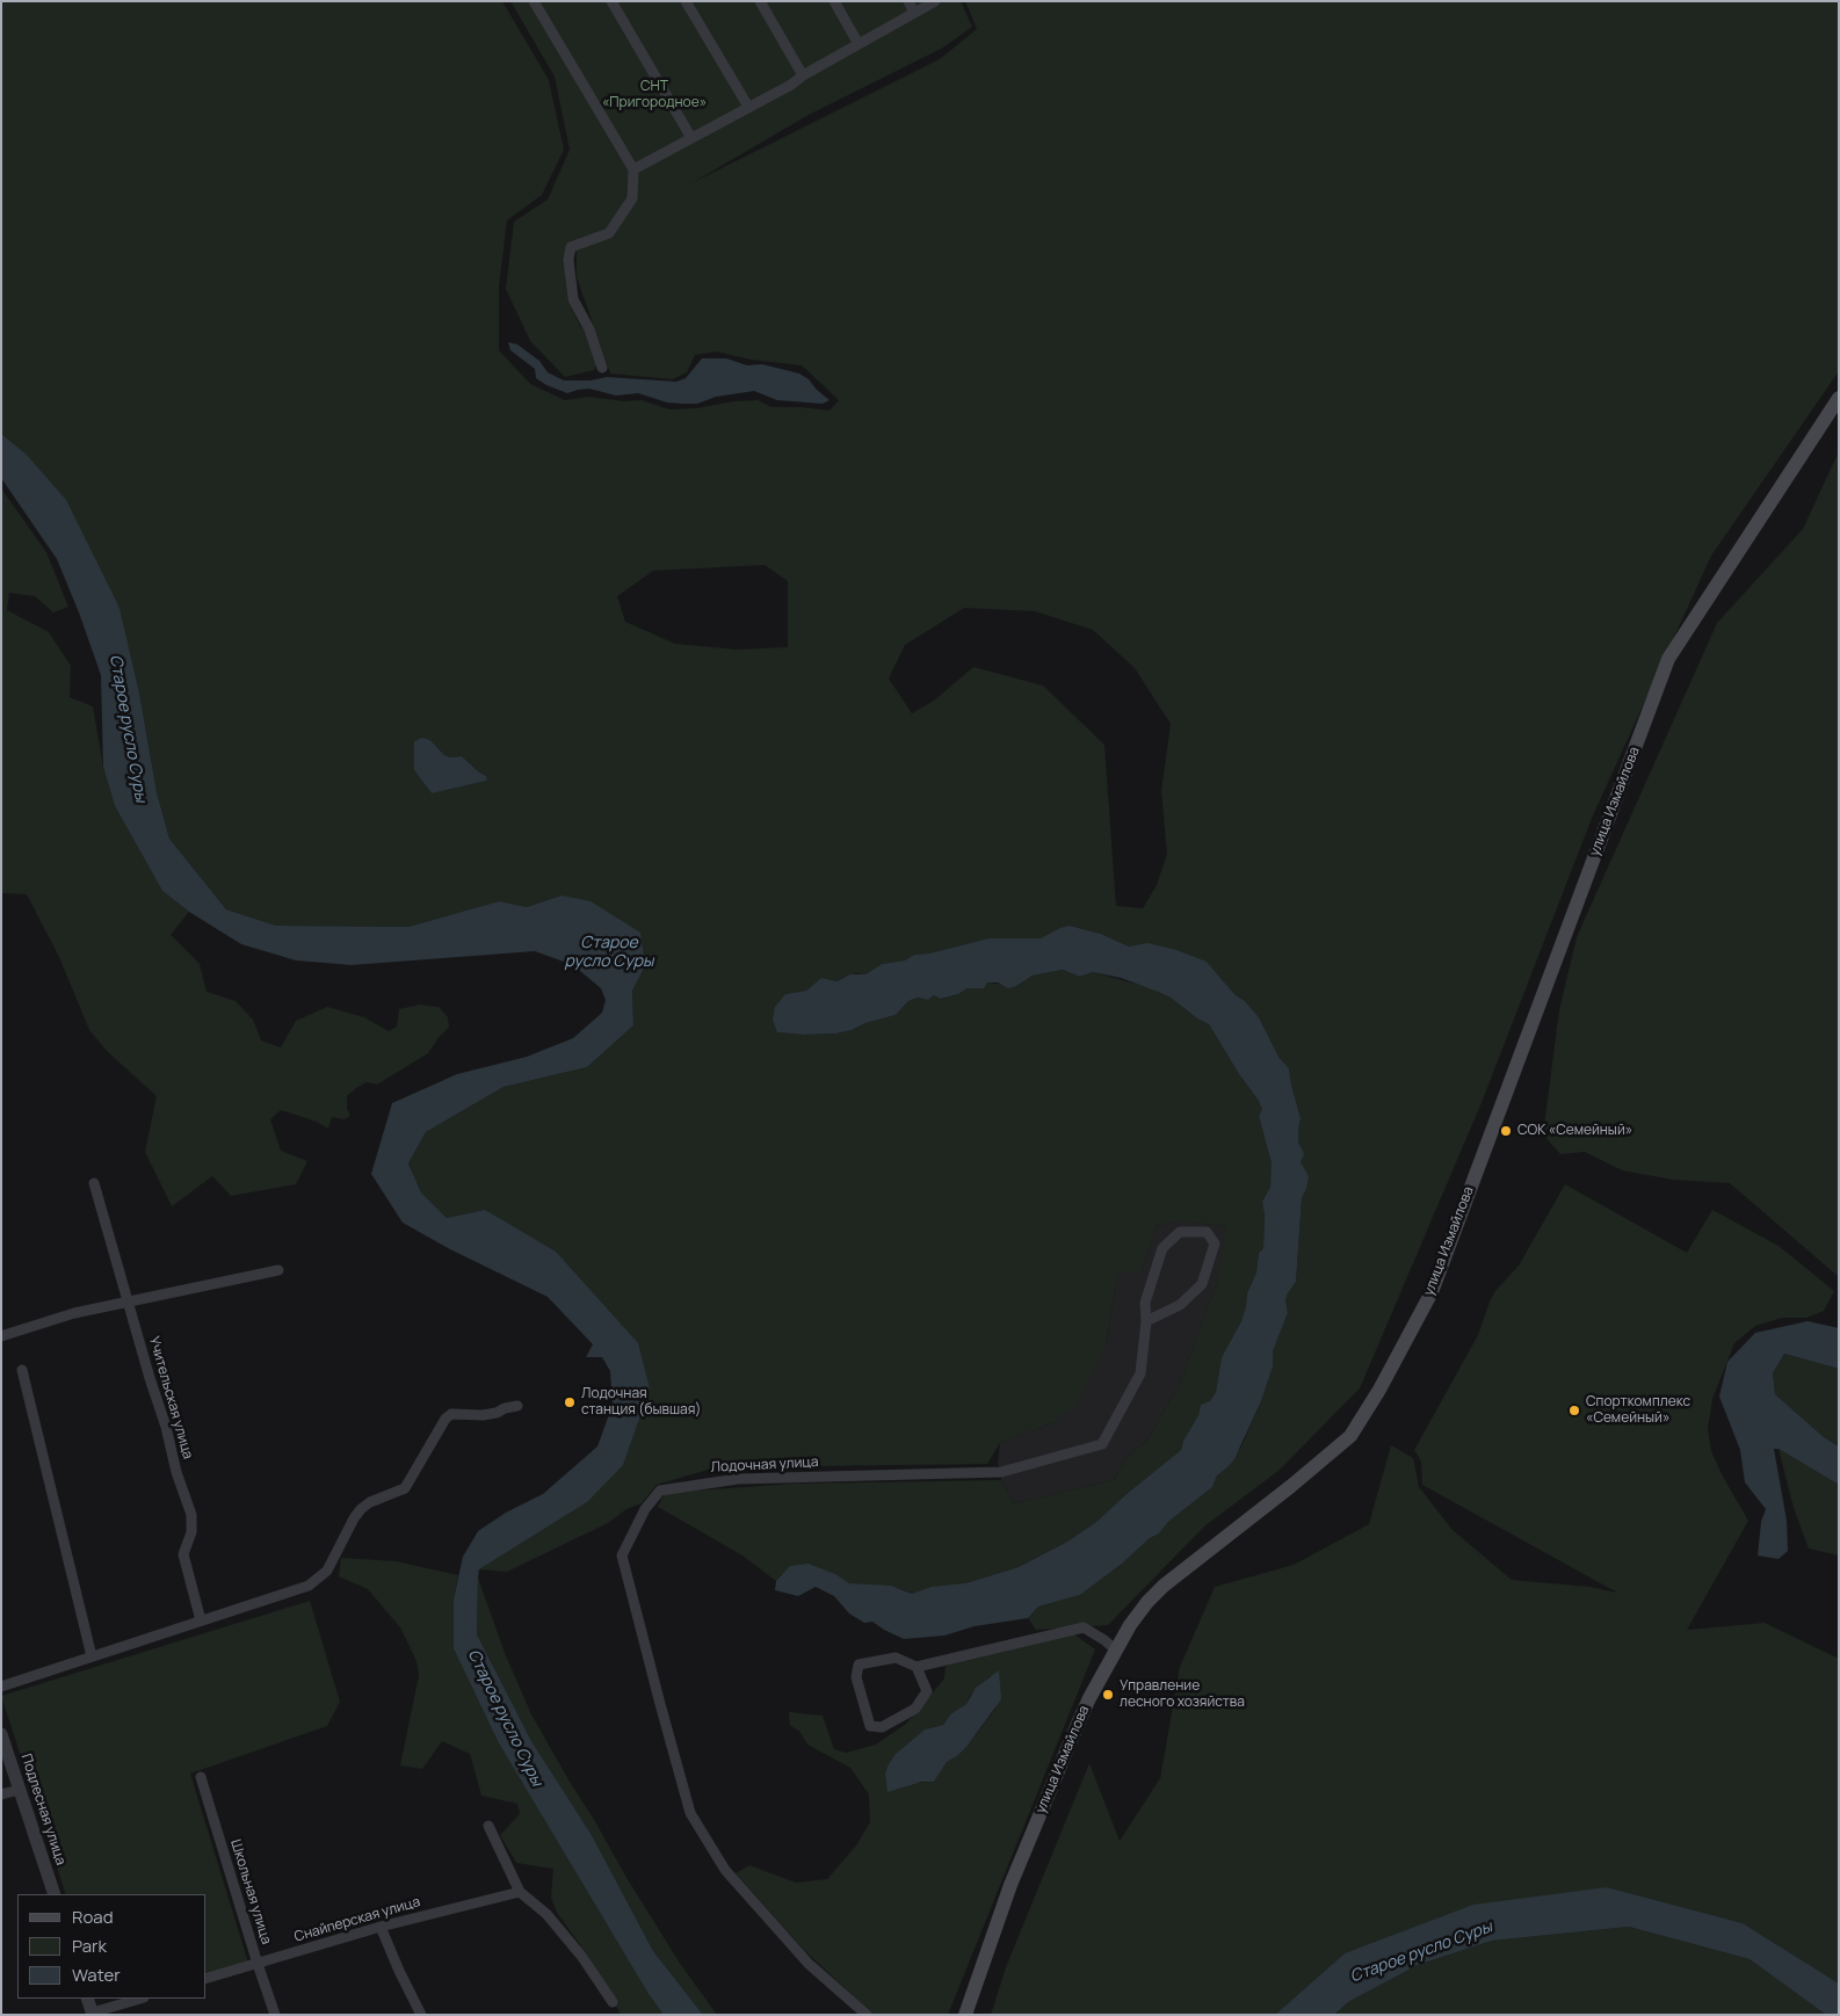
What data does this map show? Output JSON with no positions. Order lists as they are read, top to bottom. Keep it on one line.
{"streets":{"main road":["улица Измайлова"],"street":["Учительская улица","Лодочная улица","Подлесная улица","Школьная улица","Снайперская улица"]},"crossings":[["Школьная улица","Снайперская улица"]],"water":["Старое русло Суры"],"parks":["СНТ «Пригородное»"],"places":["СОК «Семейный»","Лодочная станция (бывшая)","Спорткомплекс «Семейный»","Управление лесного хозяйства"],"legend":["Road","Park","Water"]}
